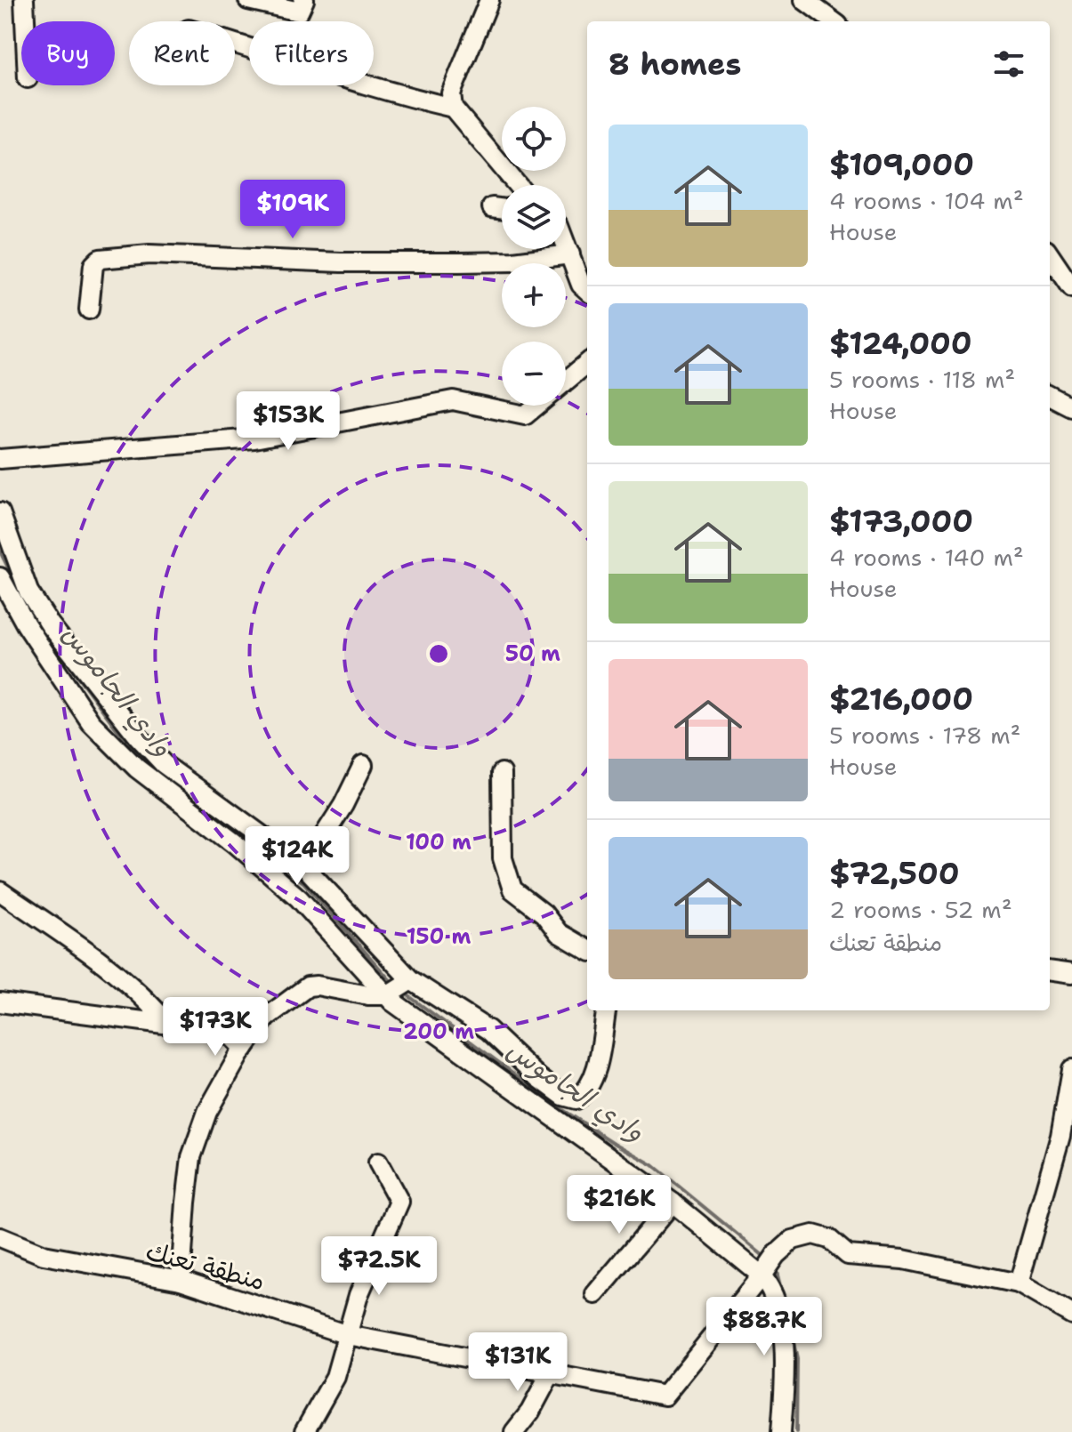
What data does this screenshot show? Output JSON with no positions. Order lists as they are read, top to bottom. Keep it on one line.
{"streets":{"street":["منطقة تعنك"]},"water":["وادي الجاموس"],"page":{"chip":["Buy","Rent","Filters"],"heading":"8 homes","map_buttons":["+","−"],"list":[{"name":"$109,000","note":"4 rooms · 104 m² · House"},{"name":"$124,000","note":"5 rooms · 118 m² · House"},{"name":"$173,000","note":"4 rooms · 140 m² · House"},{"name":"$216,000","note":"5 rooms · 178 m² · House"},{"name":"$72,500","note":"2 rooms · 52 m² · منطقة تعنك"}],"price":["$109K","$153K","$124K","$173K","$216K","$72.5K","$88.7K","$131K"]},"rings":["50 m","100 m","150 m","200 m"]}
